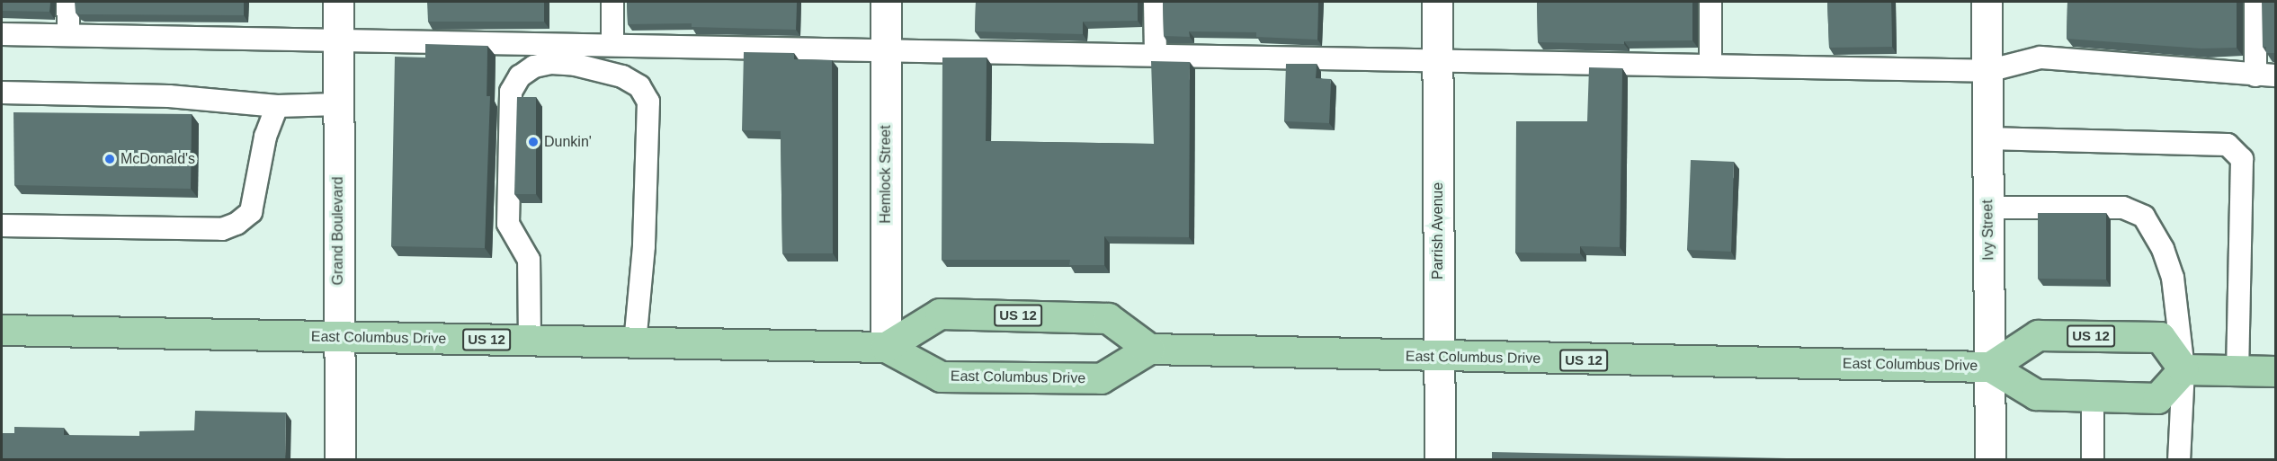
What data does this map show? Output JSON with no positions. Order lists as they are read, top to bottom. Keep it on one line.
{"streets":{"main road":["US 12","East Columbus Drive"],"street":["Hemlock Street","Ivy Street","Grand Boulevard","Parrish Avenue"]},"crossings":[["Hemlock Street","US 12"],["Hemlock Street","East Columbus Drive"],["Ivy Street","East Columbus Drive"],["Grand Boulevard","East Columbus Drive"],["Parrish Avenue","East Columbus Drive"],["US 12","East Columbus Drive"]],"places":["Dunkin'","McDonald's"]}
